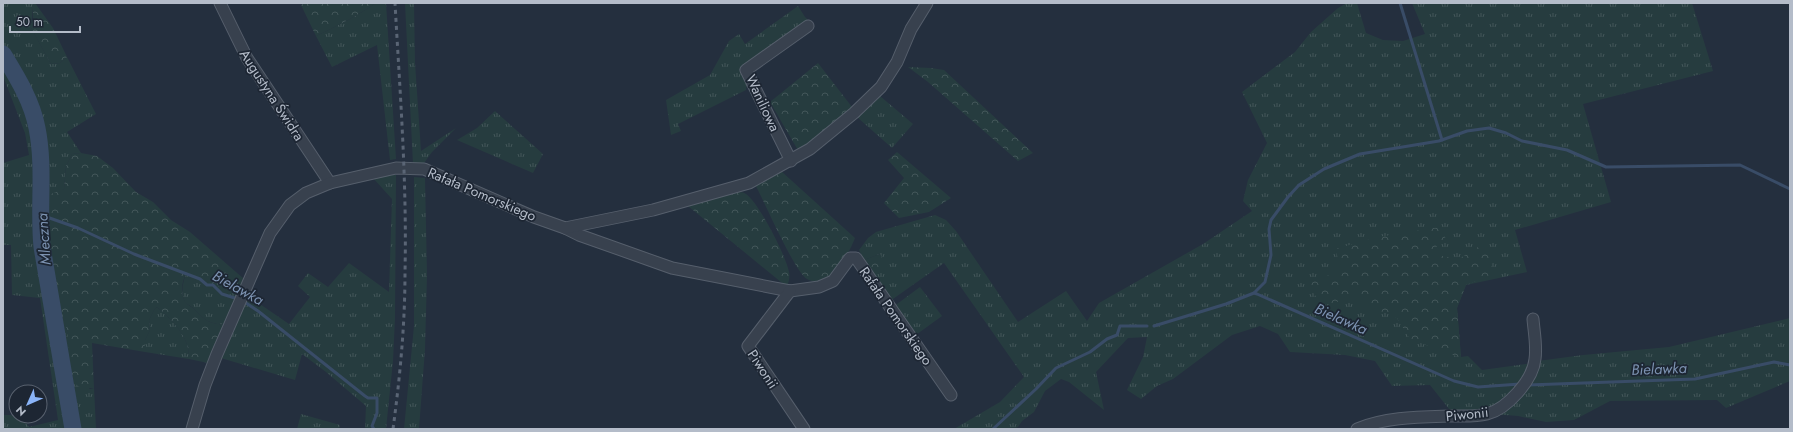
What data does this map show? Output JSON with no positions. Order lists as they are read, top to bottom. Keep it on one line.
{"streets":{"street":["Augustyna Świdra","Waniliowa","Rafała Pomorskiego","Piwonii"]},"crossings":[["Augustyna Świdra","Rafała Pomorskiego"],["Rafała Pomorskiego","Piwonii"]],"water":["Mleczna","Bielawka"],"scale_bar":"50 m","north":"bottom left"}
